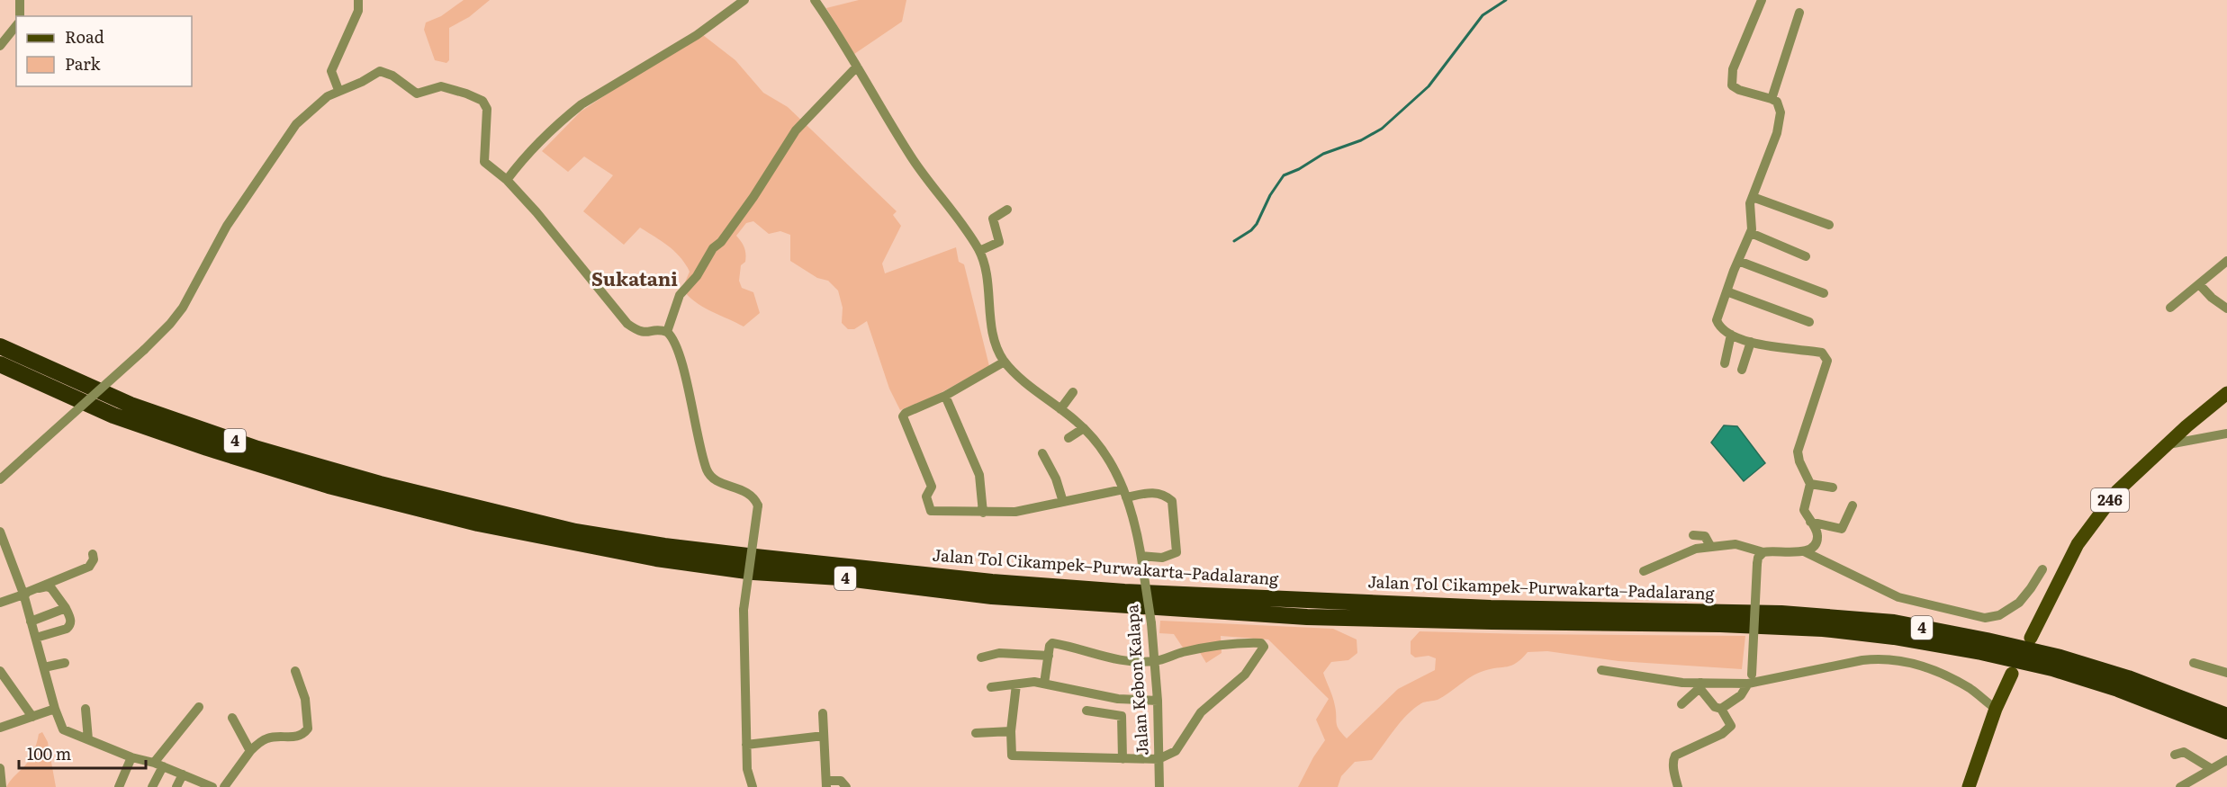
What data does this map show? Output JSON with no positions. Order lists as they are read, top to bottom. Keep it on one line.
{"streets":{"highway":["4","Jalan Tol Cikampek–Purwakarta–Padalarang"],"main road":["246"],"street":["Jalan Kebon Kalapa"]},"districts":["Sukatani"],"legend":["Road","Park"],"scale_bar":"100 m"}
